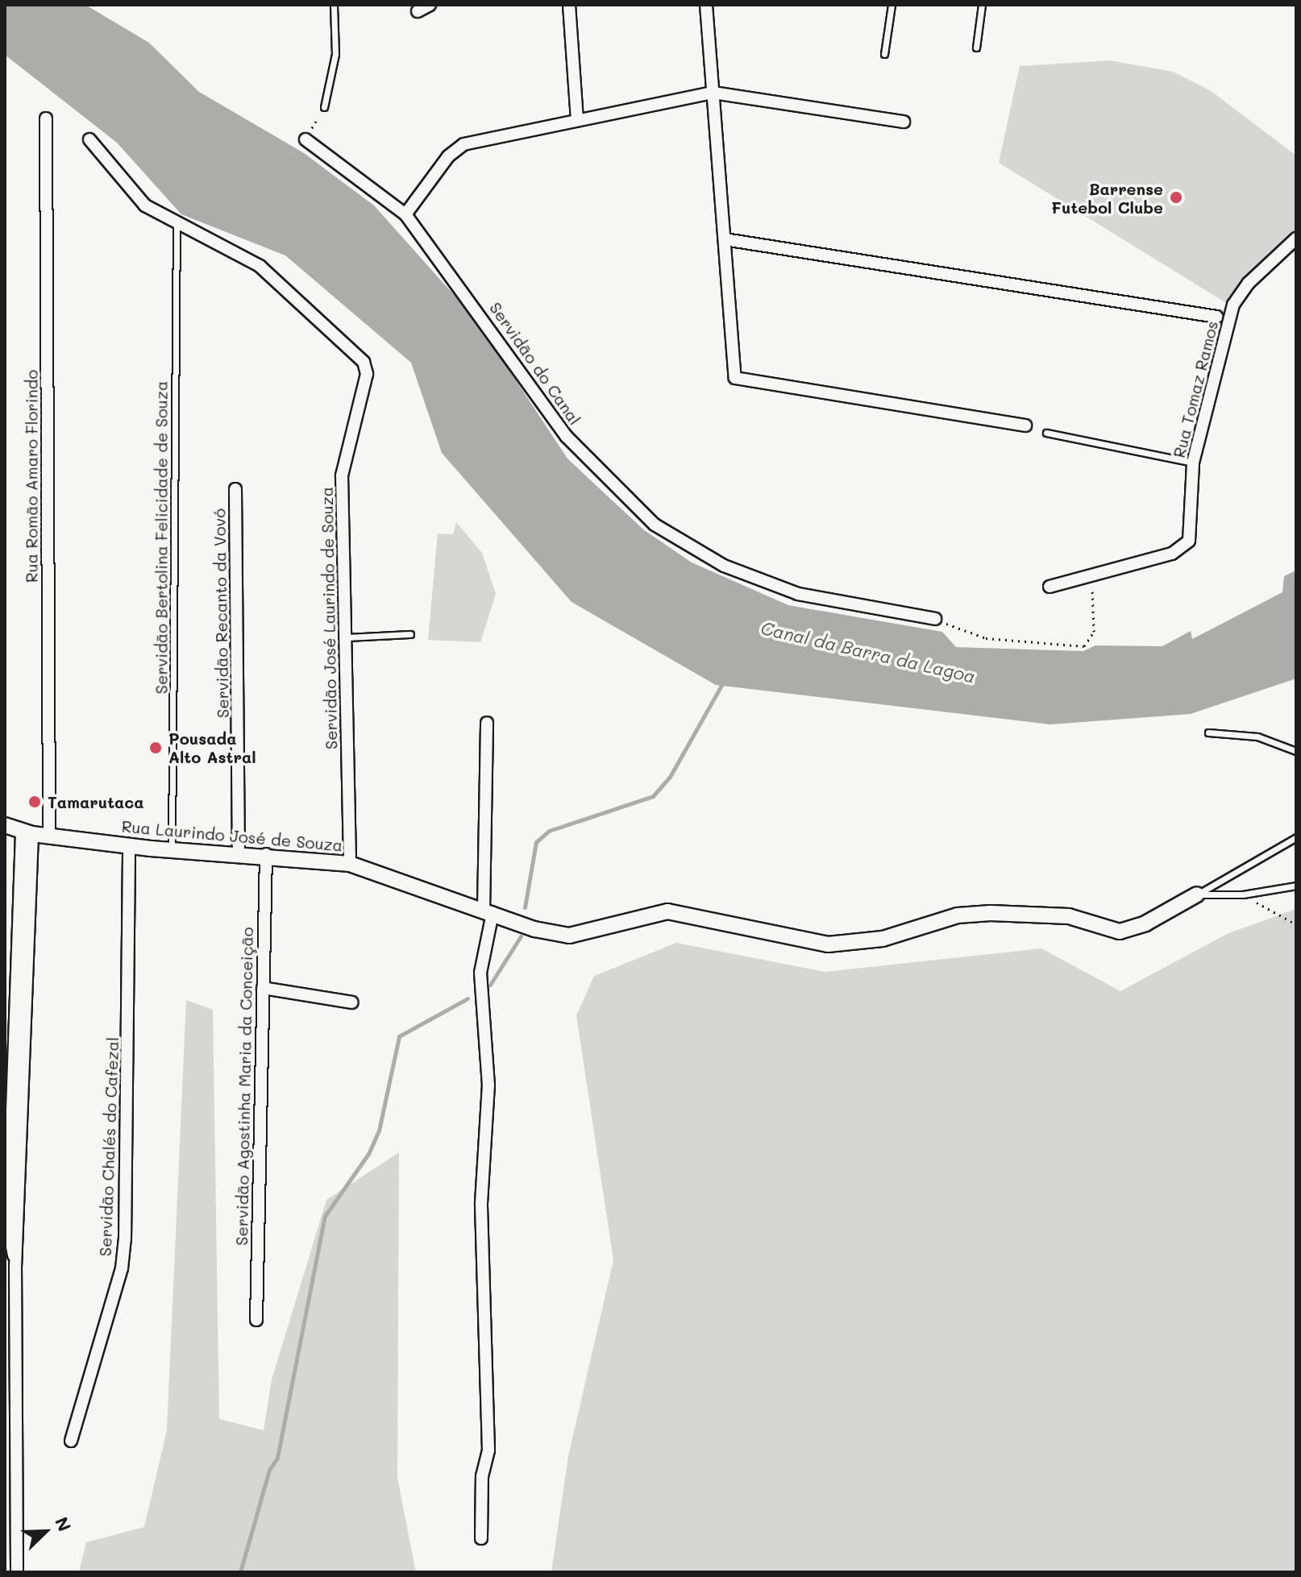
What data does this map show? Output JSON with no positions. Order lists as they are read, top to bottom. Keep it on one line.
{"streets":{"street":["Servidão do Canal","Rua Tomaz Ramos","Rua Romão Amaro Florindo","Servidão Recanto da Vovó","Servidão José Laurindo de Souza","Rua Laurindo José de Souza","Servidão Agostinha Maria da Conceição","Servidão Chalés do Cafezal"],"lane":["Servidão Bertolina Felicidade de Souza"]},"crossings":[["Rua Romão Amaro Florindo","Rua Laurindo José de Souza"],["Servidão Bertolina Felicidade de Souza","Servidão José Laurindo de Souza"],["Servidão Bertolina Felicidade de Souza","Rua Laurindo José de Souza"],["Servidão Recanto da Vovó","Rua Laurindo José de Souza"],["Servidão José Laurindo de Souza","Rua Laurindo José de Souza"],["Rua Laurindo José de Souza","Servidão Agostinha Maria da Conceição"],["Rua Laurindo José de Souza","Servidão Chalés do Cafezal"]],"water":["Canal da Barra da Lagoa"],"places":["Barrense Futebol Clube","Pousada Alto Astral","Tamarutaca"],"north":"top right"}
